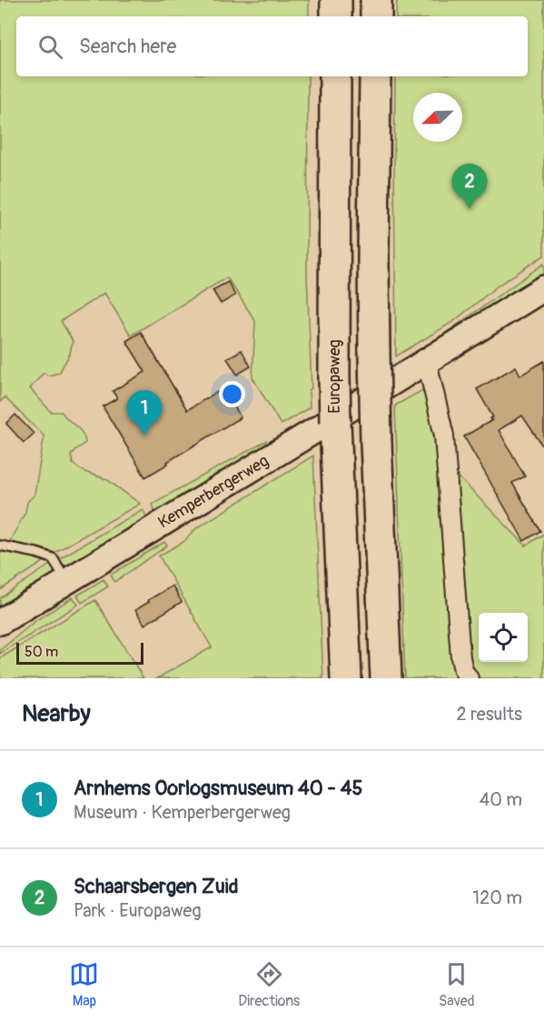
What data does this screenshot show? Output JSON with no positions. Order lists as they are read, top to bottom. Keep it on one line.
{"streets":{"highway":["Europaweg"],"main road":["Kemperbergerweg"]},"scale_bar":"50 m","north":"bottom left","page":{"search":"Search here","pins":["2","1"],"scale":"50 m","heading":["Nearby","2 results"],"list":[{"mark":"1","name":"Arnhems Oorlogsmuseum 40 - 45","note":"Museum · Kemperbergerweg","value":"40 m"},{"mark":"2","name":"Schaarsbergen Zuid","note":"Park · Europaweg","value":"120 m"}],"nav":["Map","Directions","Saved"]}}
